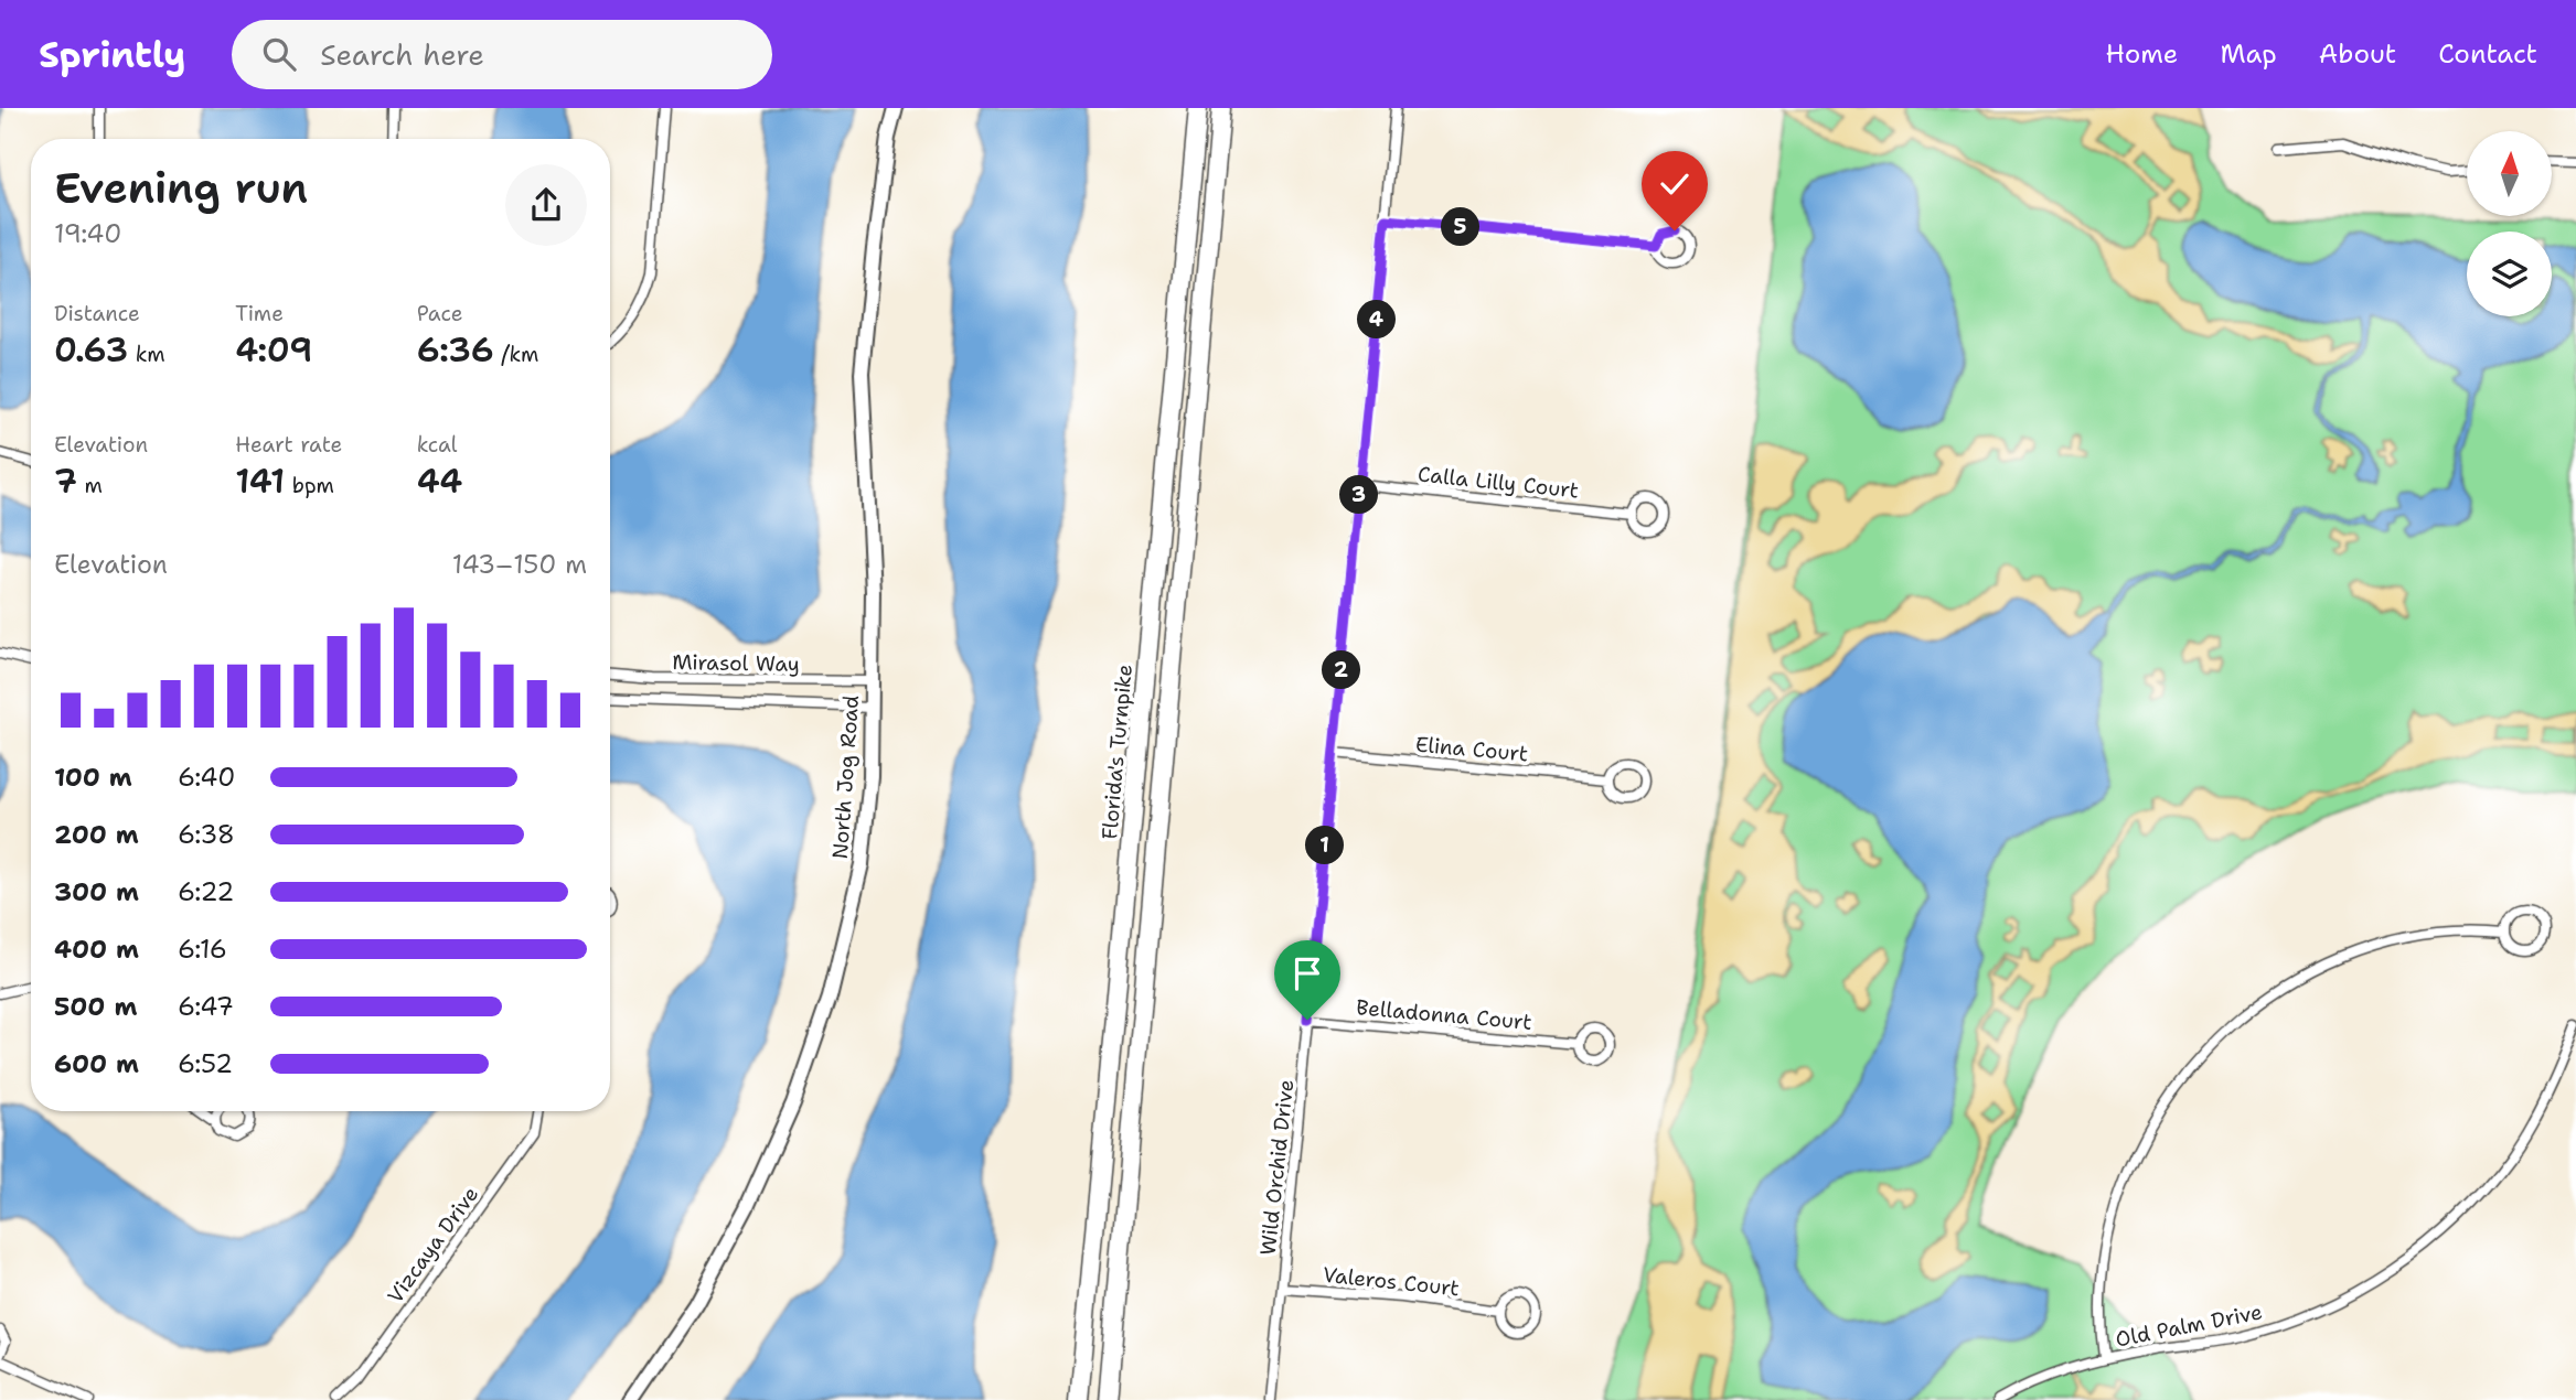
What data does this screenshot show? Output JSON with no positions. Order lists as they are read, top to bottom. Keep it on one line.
{"streets":{"highway":["Florida's Turnpike"],"street":["Calla Lilly Court","Mirasol Way","Elina Court","North Jog Road","Belladonna Court","Wild Orchid Drive","Vizcaya Drive","Valeros Court","Old Palm Drive"]},"crossings":[["Calla Lilly Court","Wild Orchid Drive"],["Mirasol Way","North Jog Road"],["Elina Court","Wild Orchid Drive"],["Belladonna Court","Wild Orchid Drive"],["Wild Orchid Drive","Valeros Court"]],"north":"top","page":{"header":"Sprintly","search":"Search here","nav":["Home","Map","About","Contact"],"heading":["Evening run","19:40"],"pins":["5","4","3","2","1"],"stats":[["Distance","0.63 km"],["Time","4:09"],["Pace","6:36 /km"],["Elevation","7 m"],["Heart rate","141 bpm"],["kcal","44"]],"chart":["Elevation","143–150 m"],"list":[{"name":"100 m","note":"6:40"},{"name":"200 m","note":"6:38"},{"name":"300 m","note":"6:22"},{"name":"400 m","note":"6:16"},{"name":"500 m","note":"6:47"},{"name":"600 m","note":"6:52"}]}}
